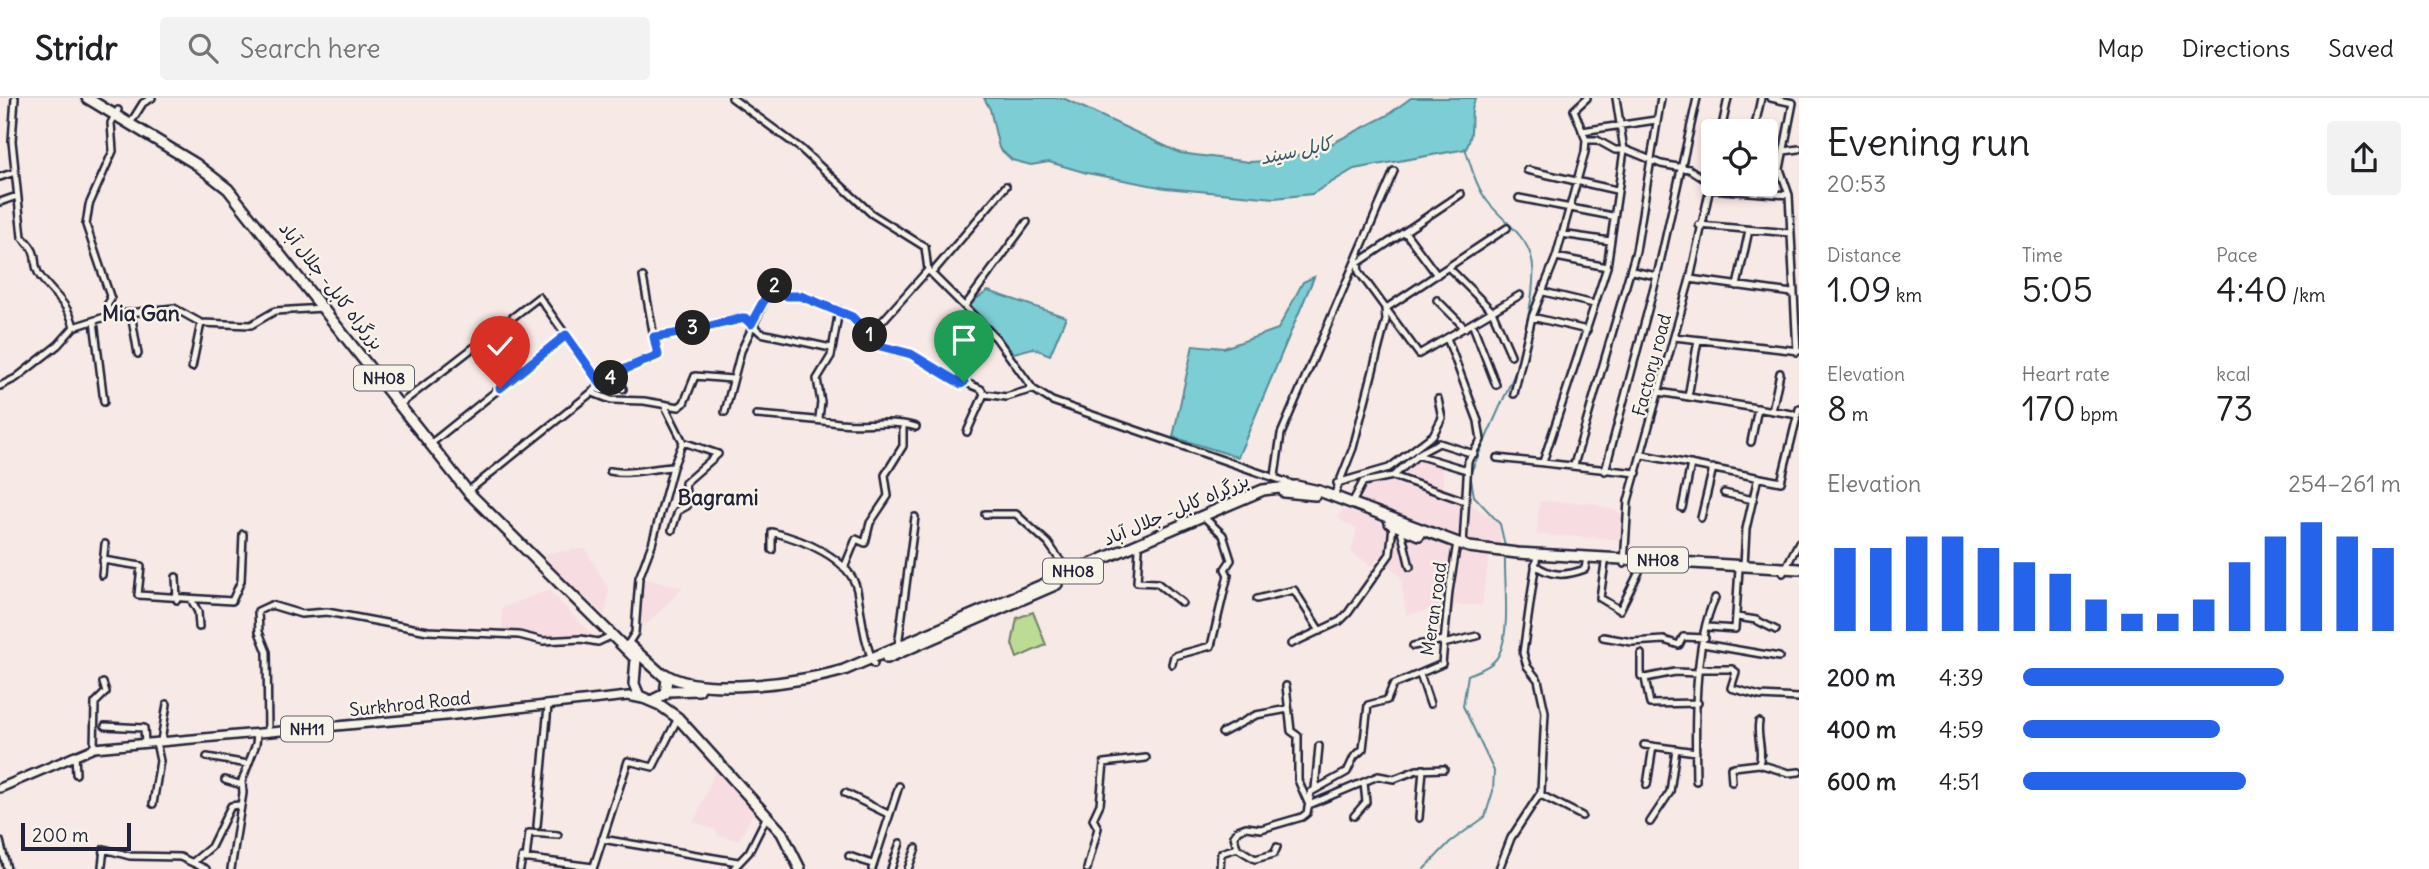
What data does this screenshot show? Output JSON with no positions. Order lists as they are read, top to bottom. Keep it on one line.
{"streets":{"highway":["بزرگراه کابل- جلال آباد","NH08"],"main road":["Surkhrod Road","NH11"],"street":["Factory road","Meran road"]},"crossings":[["بزرگراه کابل- جلال آباد","Factory road"],["بزرگراه کابل- جلال آباد","Meran road"],["بزرگراه کابل- جلال آباد","Surkhrod Road"]],"districts":["Mia Gan","Bagrami"],"water":["کابل سيند"],"scale_bar":"200 m","page":{"header":"Stridr","search":"Search here","nav":["Map","Directions","Saved"],"heading":["Evening run","20:53"],"stats":[["Distance","1.09 km"],["Time","5:05"],["Pace","4:40 /km"],["Elevation","8 m"],["Heart rate","170 bpm"],["kcal","73"]],"pins":["2","3","1","4"],"chart":["Elevation","254–261 m"],"list":[{"name":"200 m","note":"4:39"},{"name":"400 m","note":"4:59"},{"name":"600 m","note":"4:51"}],"scale":"200 m"}}
